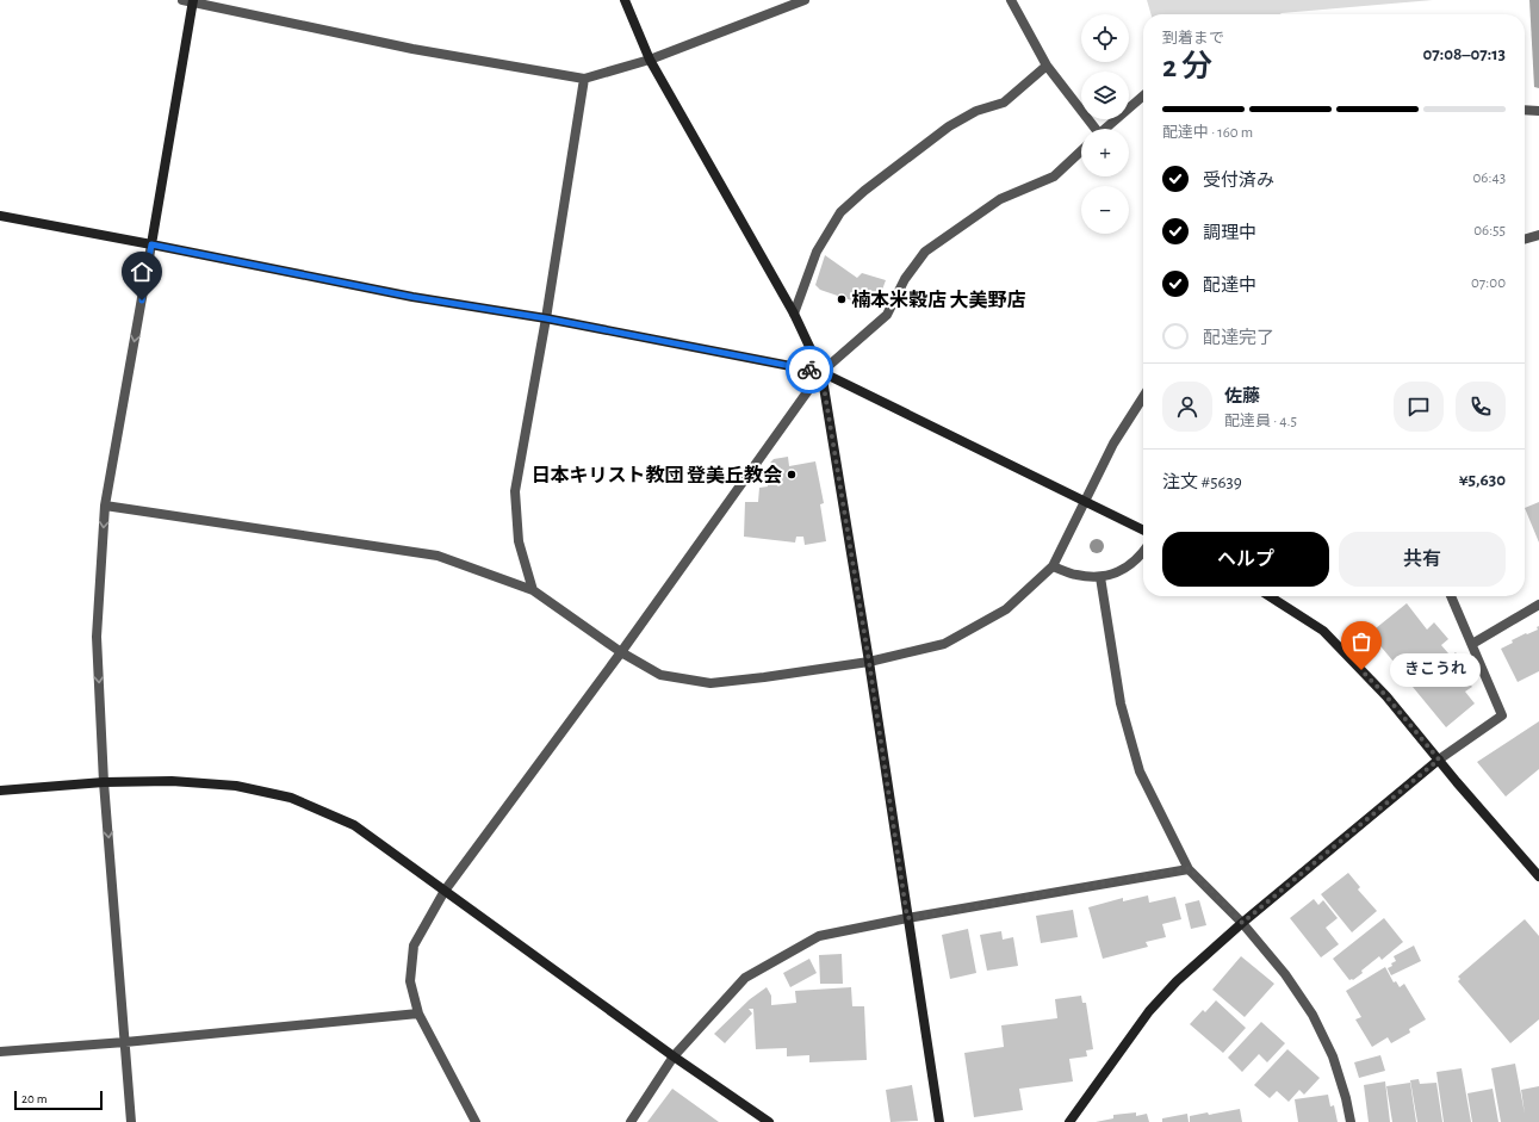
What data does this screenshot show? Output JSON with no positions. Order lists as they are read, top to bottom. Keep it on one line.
{"places":["楠本米穀店 大美野店","日本キリスト教団 登美丘教会","きこうれ"],"scale_bar":"20 m","page":{"map_buttons":["+","−"],"heading":["2 分","到着まで","07:08–07:13"],"panel":["佐藤","配達員 · 4.5","注文 #5639","¥5,630"],"bar":"配達中 · 160 m","list":[["受付済み","06:43"],["調理中","06:55"],["配達中","07:00"],"配達完了"],"buttons":["ヘルプ","共有"],"bubble":"きこうれ","scale":"20 m"}}
